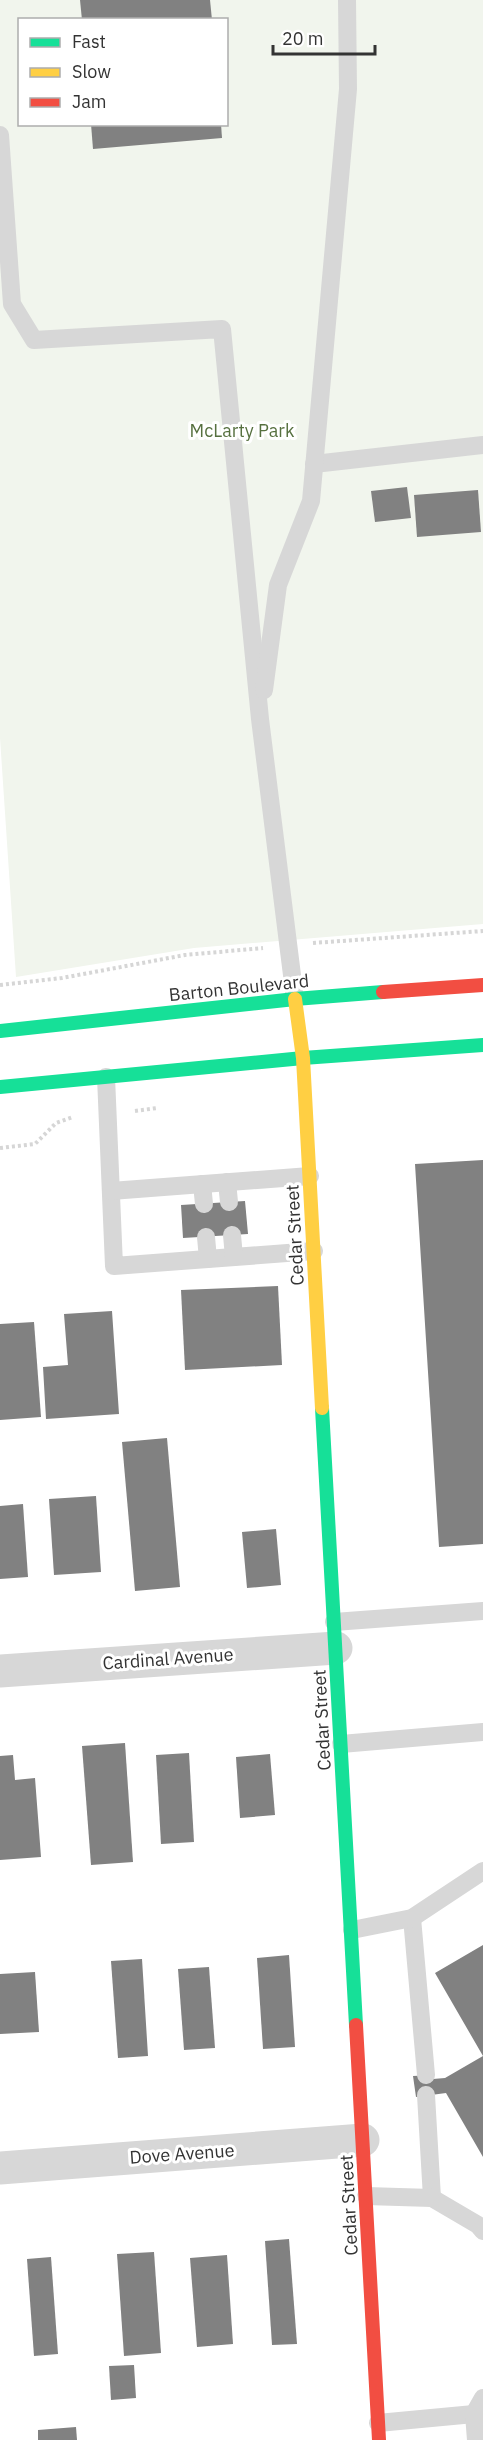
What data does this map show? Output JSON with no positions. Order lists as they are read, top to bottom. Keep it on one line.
{"streets":{"street":["Barton Boulevard","Cedar Street","Cardinal Avenue","Dove Avenue"]},"crossings":[["Barton Boulevard","Cedar Street"],["Cedar Street","Cardinal Avenue"],["Cedar Street","Dove Avenue"]],"parks":["McLarty Park"],"legend":["Fast","Slow","Jam"],"scale_bar":"20 m"}
